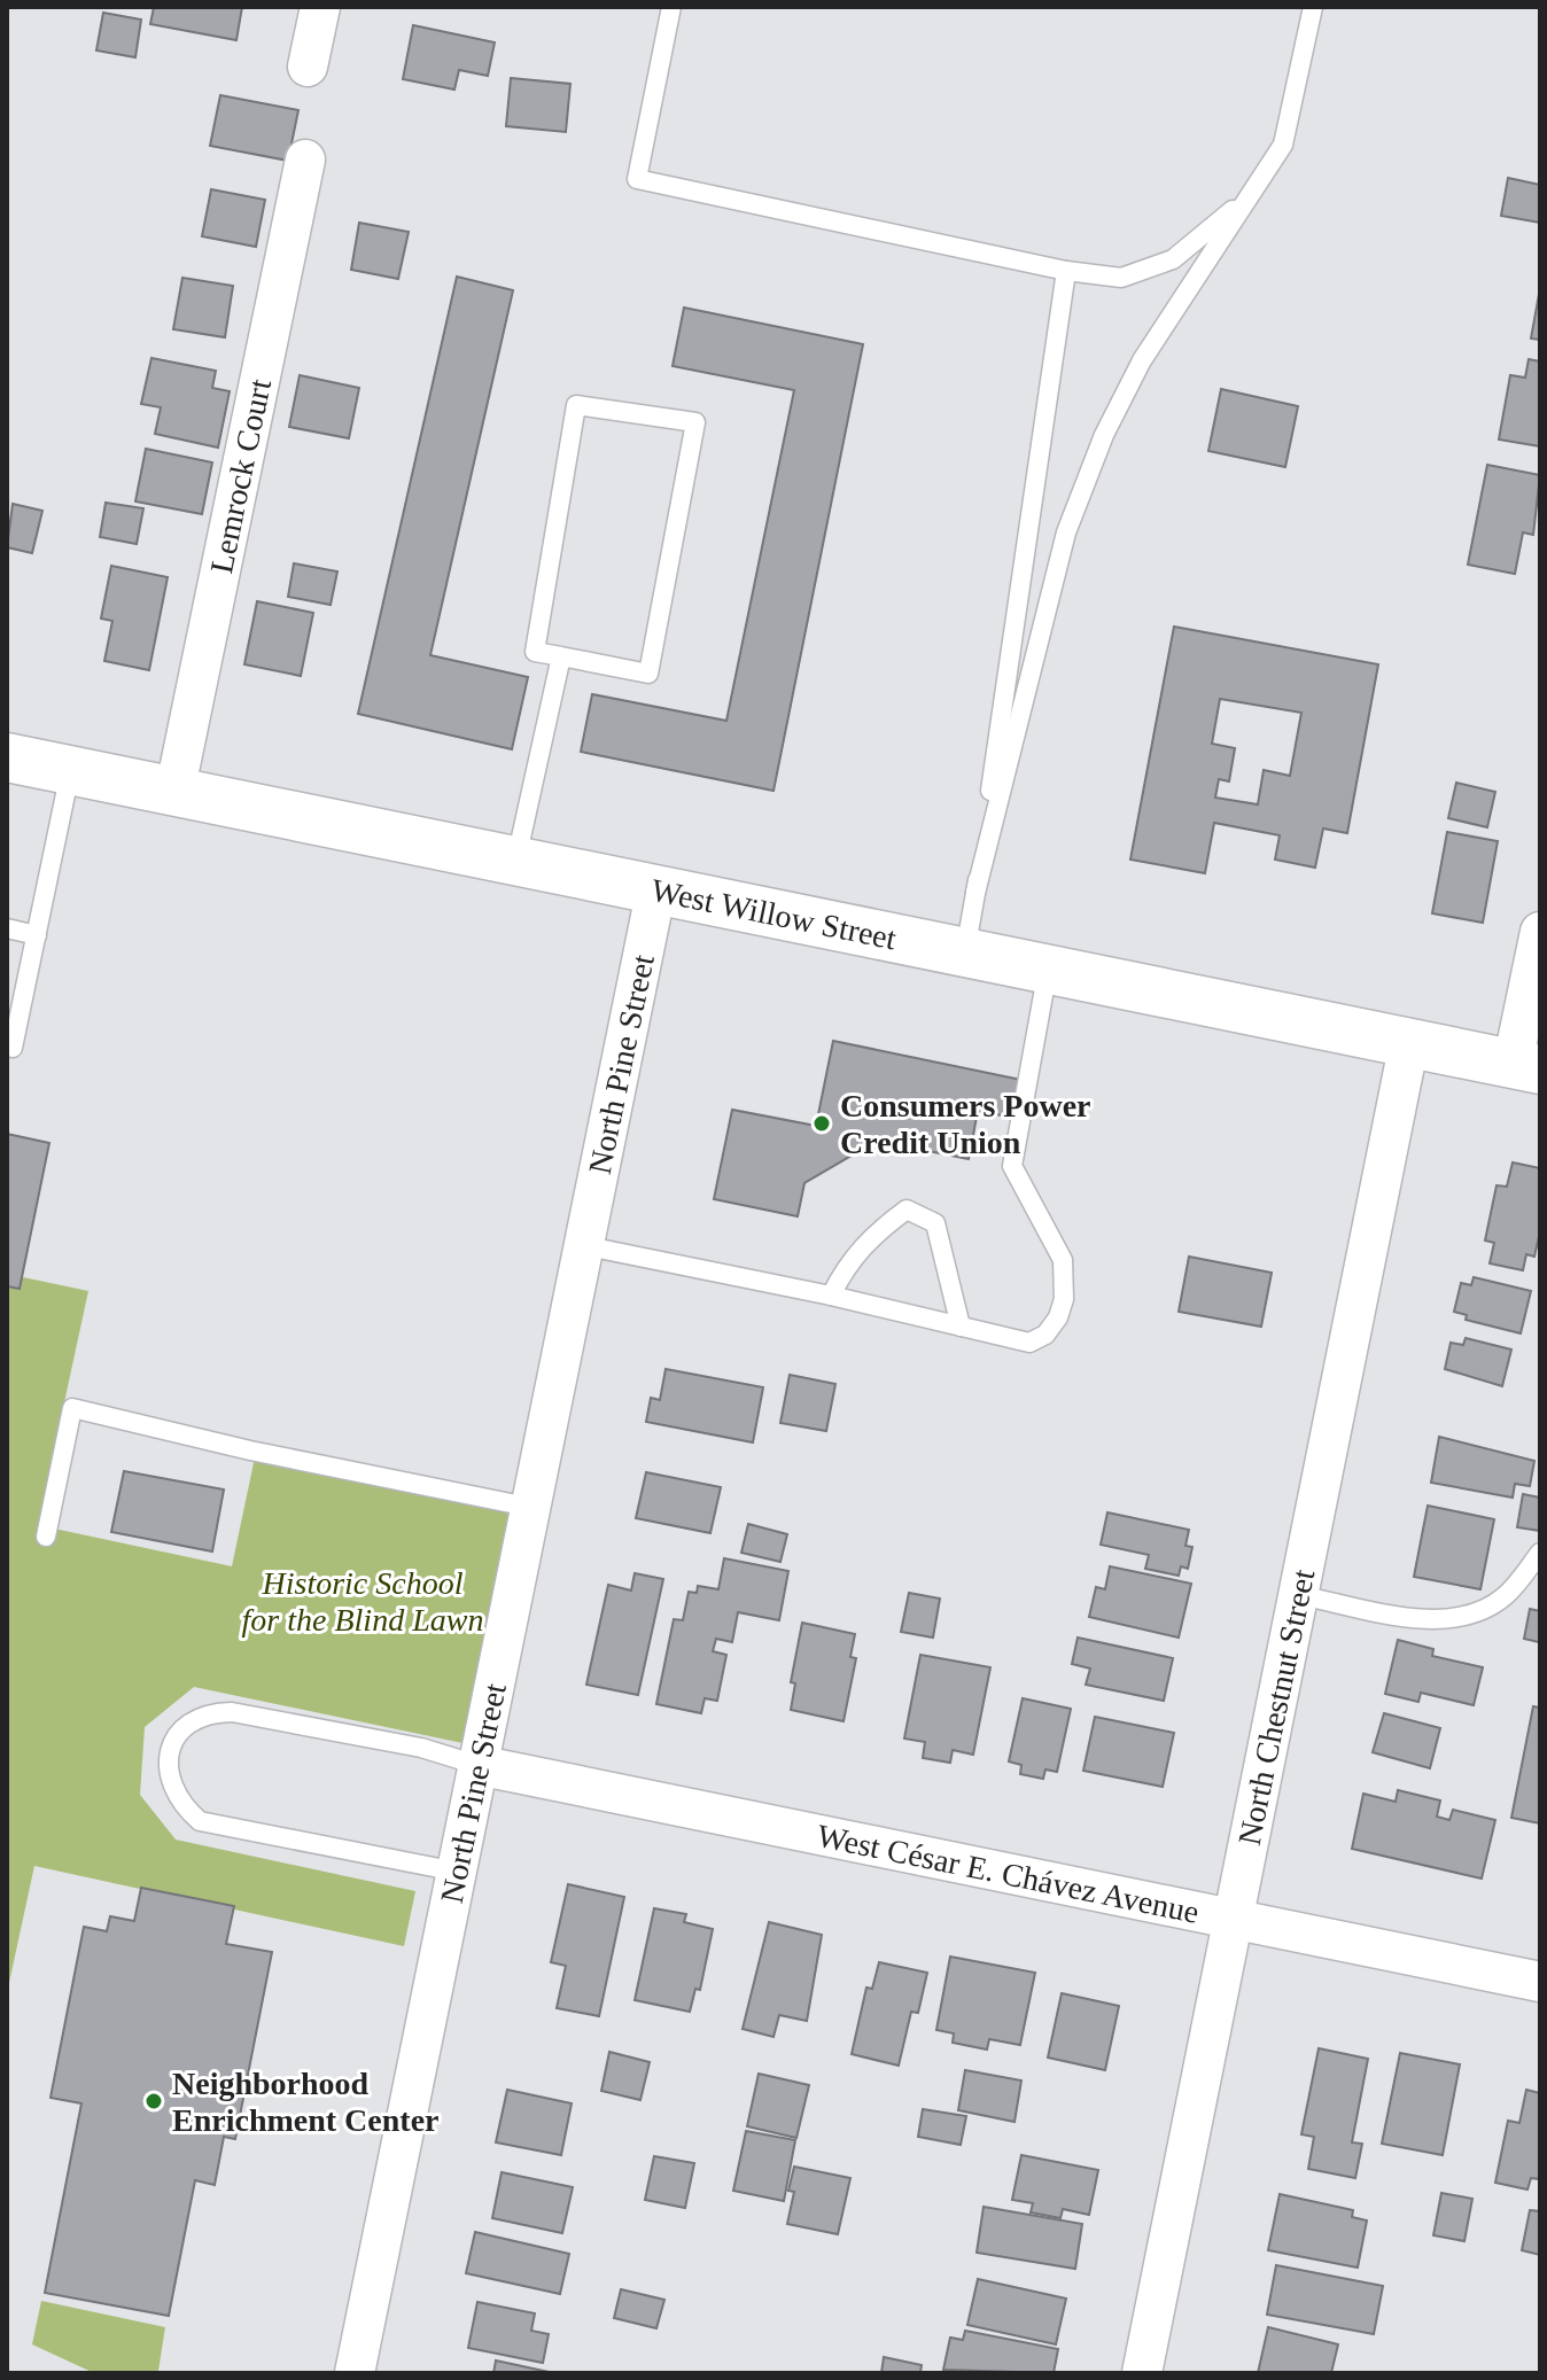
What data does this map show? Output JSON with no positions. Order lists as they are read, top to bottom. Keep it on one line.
{"streets":{"street":["Lemrock Court","West Willow Street","North Pine Street","North Chestnut Street","West César E. Chávez Avenue"]},"crossings":[["Lemrock Court","West Willow Street"],["West Willow Street","North Pine Street"],["West Willow Street","North Chestnut Street"],["North Pine Street","West César E. Chávez Avenue"],["North Chestnut Street","West César E. Chávez Avenue"]],"parks":["Historic School for the Blind Lawn"],"places":["Consumers Power Credit Union","Neighborhood Enrichment Center"]}
